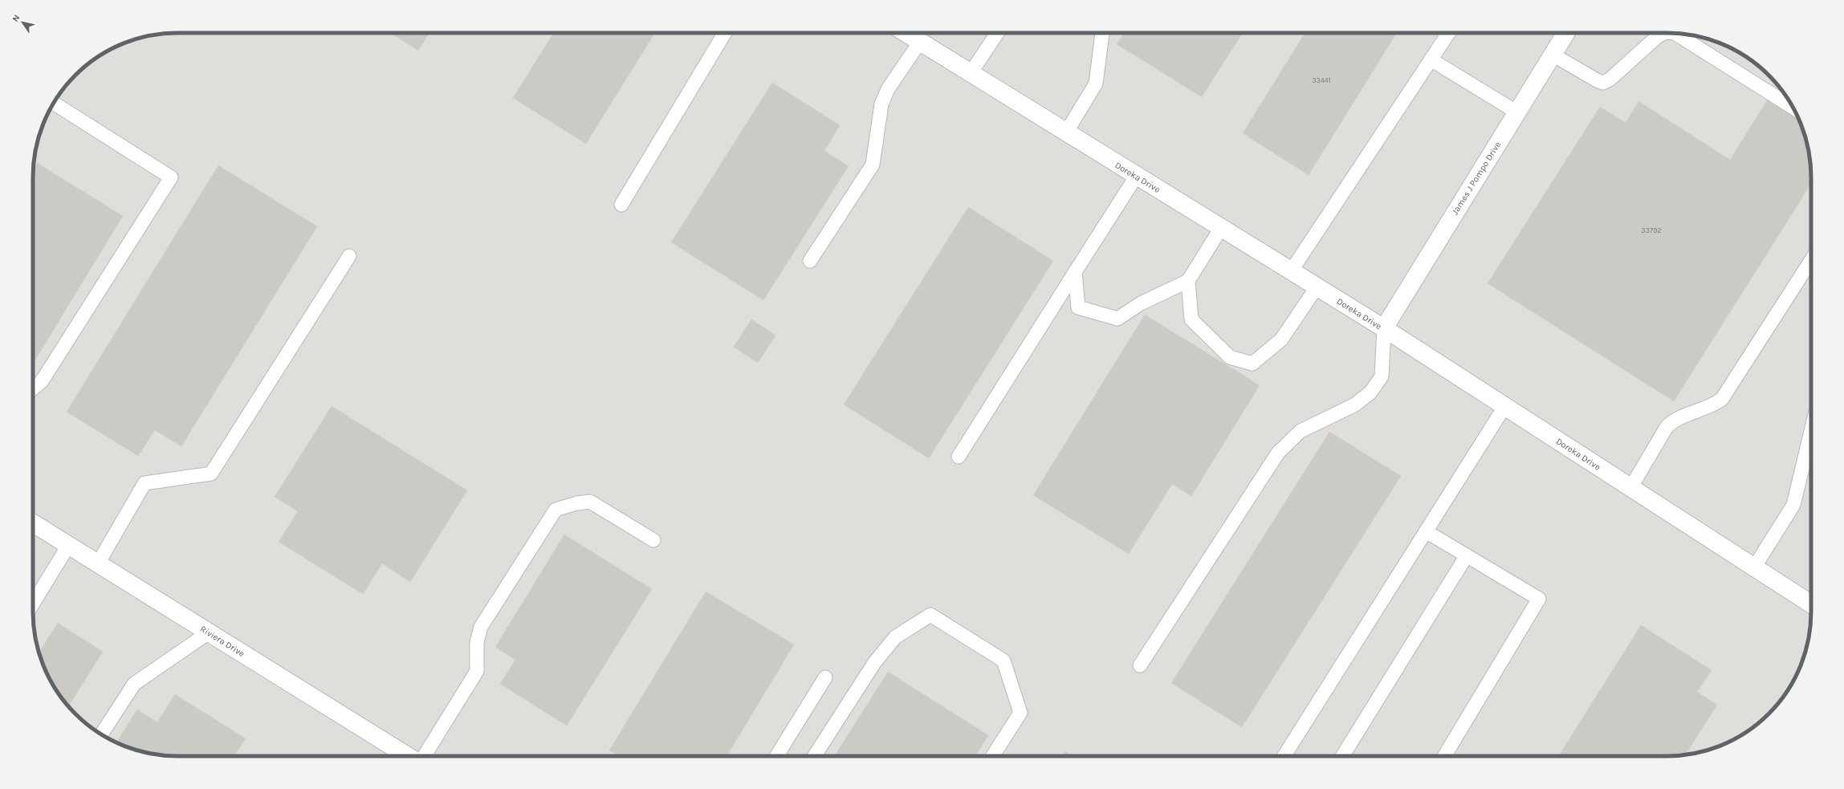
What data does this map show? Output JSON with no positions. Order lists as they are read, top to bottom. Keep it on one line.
{"streets":{"street":["Doreka Drive","James J Pompo Drive","Riviera Drive"]},"crossings":[["Doreka Drive","James J Pompo Drive"]],"house_numbers":["33441","33792"],"north":"top left"}
